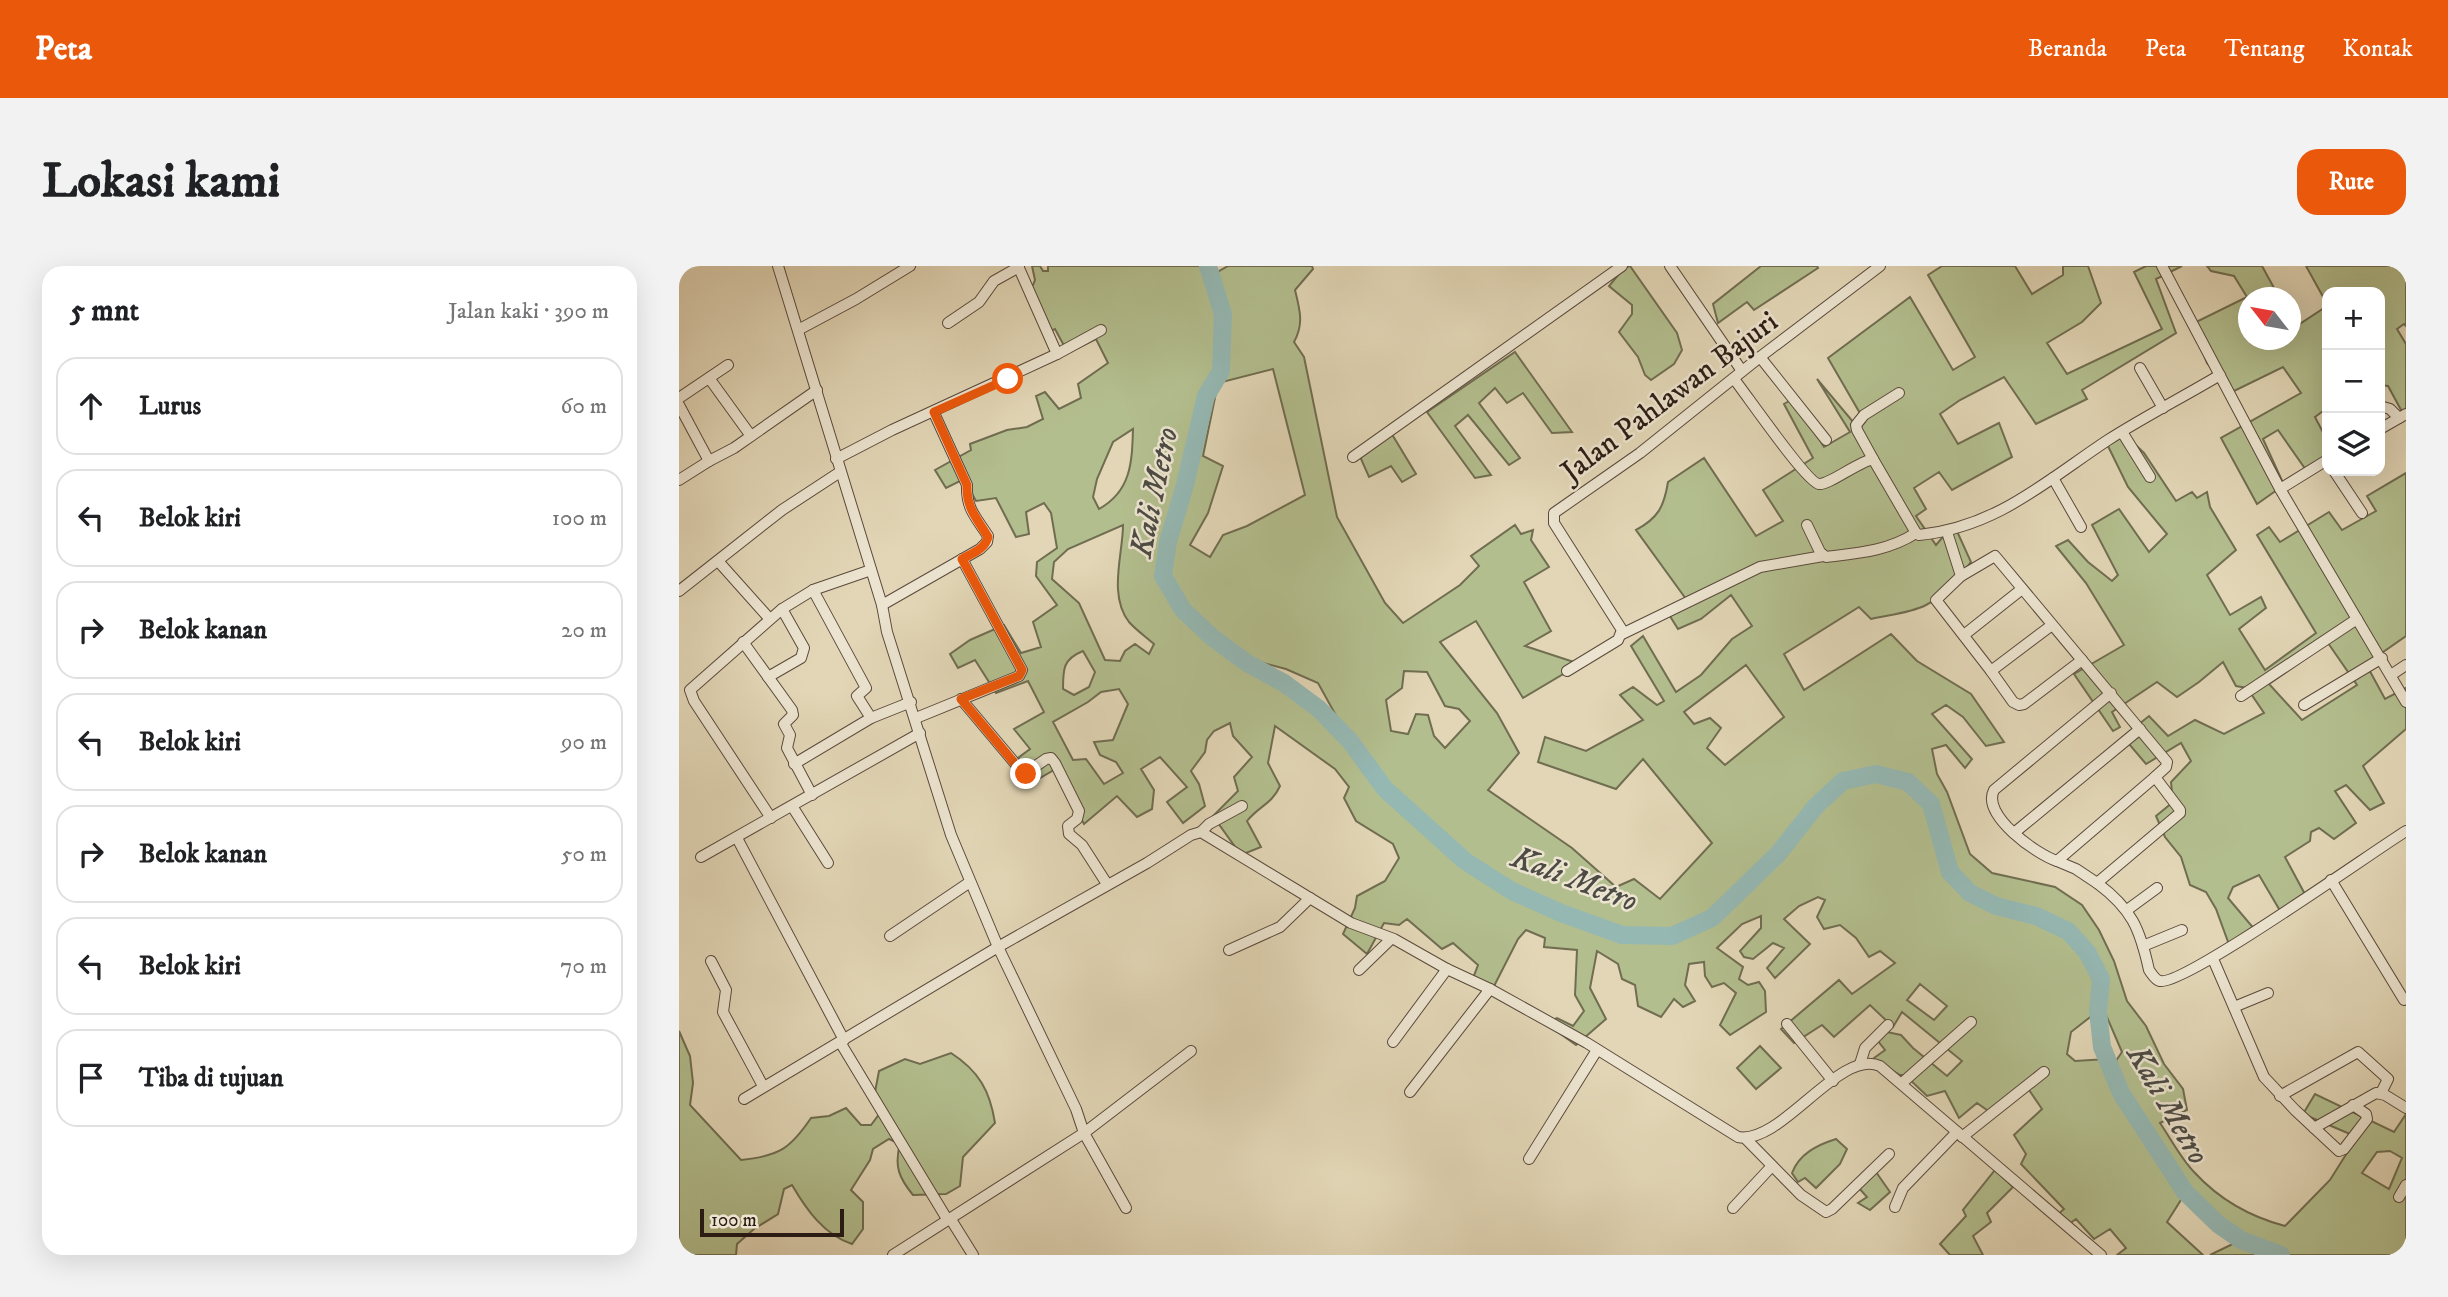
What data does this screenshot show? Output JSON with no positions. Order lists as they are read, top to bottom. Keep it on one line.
{"streets":{"street":["Jalan Pahlawan Bajuri"]},"water":["Kali Metro"],"scale_bar":"100 m","north":"top left","page":{"header":"Peta","nav":["Beranda","Peta","Tentang","Kontak"],"buttons":"Rute","title":"Lokasi kami","heading":["5 mnt","Jalan kaki · 390 m"],"map_buttons":["+","−"],"list":[["Lurus","60 m"],["Belok kiri","100 m"],["Belok kanan","20 m"],["Belok kiri","90 m"],["Belok kanan","50 m"],["Belok kiri","70 m"],"Tiba di tujuan"],"scale":"100 m"}}
